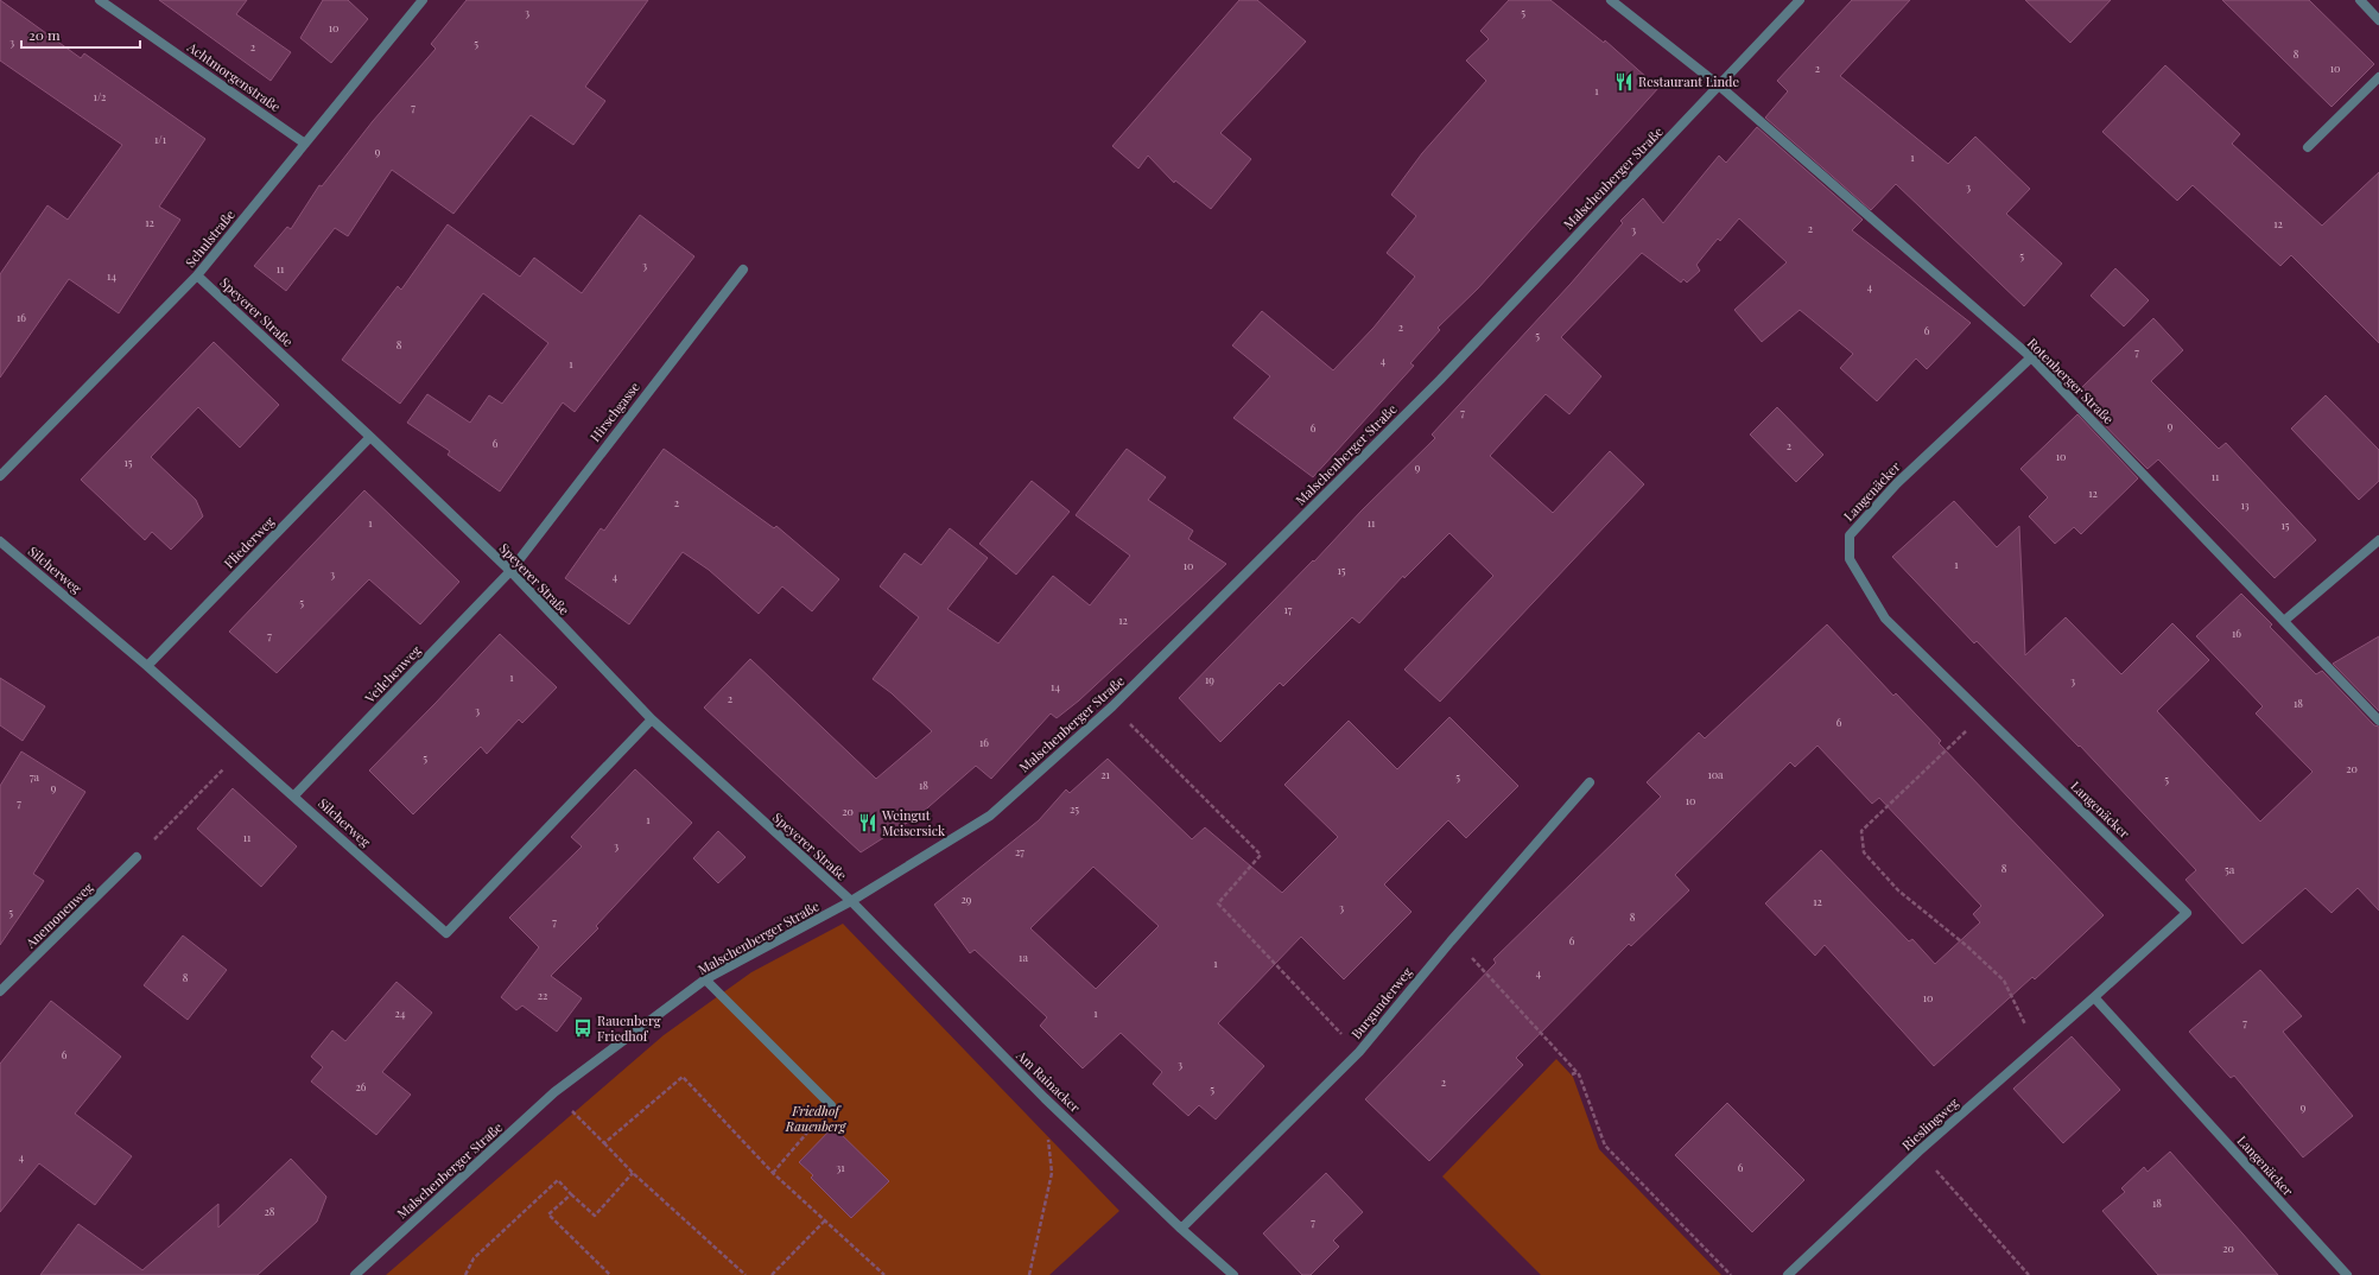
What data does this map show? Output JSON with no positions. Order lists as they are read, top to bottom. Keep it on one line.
{"streets":{"street":["Achtmorgenstraße","Malschenberger Straße","Schulstraße","Speyerer Straße","Rotenberger Straße","Hirschgasse","Langenäcker","Fliederweg","Silcherweg","Veilchenweg","Anemonenweg","Burgunderweg","Am Rainacker","Rieslingweg"]},"crossings":[["Achtmorgenstraße","Schulstraße"],["Malschenberger Straße","Speyerer Straße"],["Malschenberger Straße","Rotenberger Straße"],["Malschenberger Straße","Am Rainacker"],["Schulstraße","Speyerer Straße"],["Speyerer Straße","Hirschgasse"],["Speyerer Straße","Fliederweg"],["Speyerer Straße","Silcherweg"],["Speyerer Straße","Veilchenweg"],["Speyerer Straße","Am Rainacker"],["Rotenberger Straße","Langenäcker"],["Hirschgasse","Veilchenweg"],["Langenäcker","Rieslingweg"],["Fliederweg","Silcherweg"],["Silcherweg","Veilchenweg"],["Burgunderweg","Am Rainacker"]],"parks":["Friedhof Rauenberg"],"places":{"restaurant":["Restaurant Linde","Weingut Meisersick"],"bus stop":["Rauenberg Friedhof"]},"house_numbers":["3","5","10","3","5","2","8","2","10","1","1/2","7","1/1","9","1","3","12","12","2","3","5","3","11","14","4","16","2","6","5","8","7","4","1","7","9","6","6","2","10","15","9","11","12","2","13","1","11","15","1","10","15","3","4","5","17","12","16","7","1","19","3","14","2","18","3","6","16","5","20","21","10a","7a","5","5","18","9","10","7","25","20","1","11","3","27","8","5a","29","12","3","5","8","7","6","1a","1","4","8","22","10","24","1","7","6","3","2","26","5","9","4","31","6","18","28","7","20"],"scale_bar":"20 m"}
